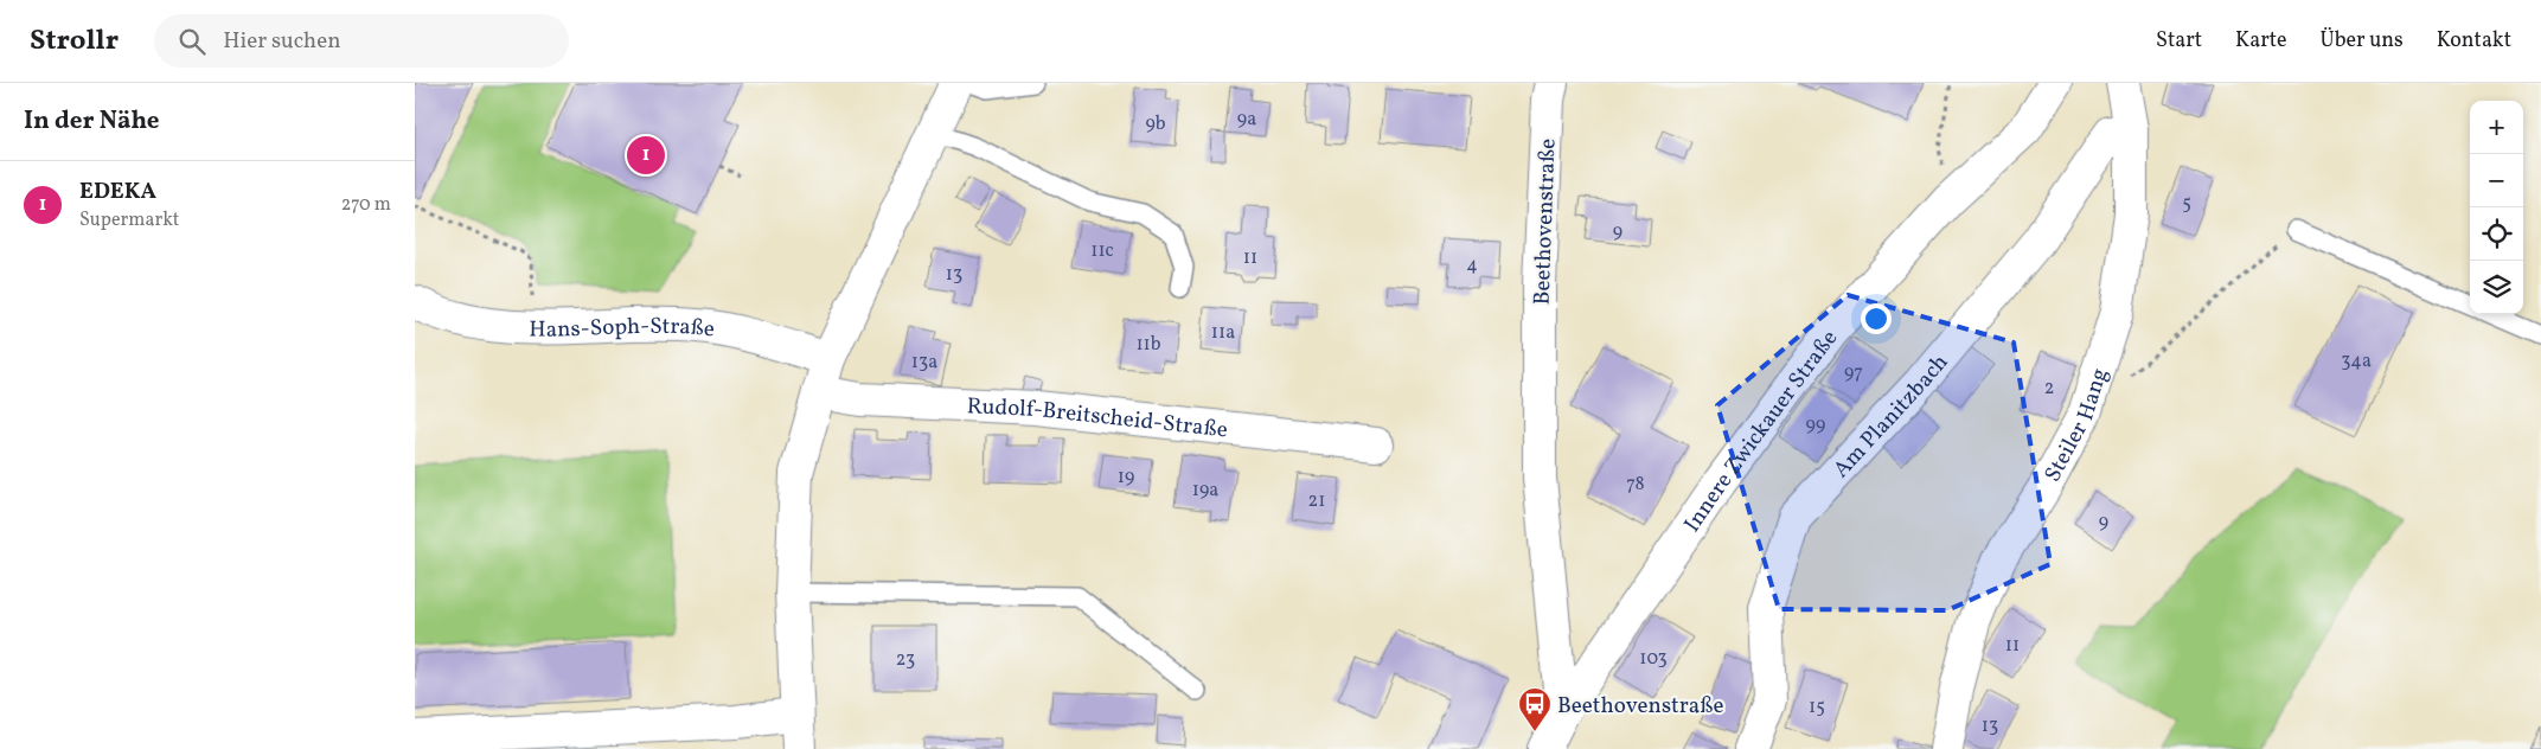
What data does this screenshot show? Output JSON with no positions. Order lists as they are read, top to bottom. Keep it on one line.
{"streets":{"street":["Beethovenstraße","Hans-Soph-Straße","Am Planitzbach","Rudolf-Breitscheid-Straße","Steiler Hang","Innere Zwickauer Straße"]},"crossings":[["Beethovenstraße","Innere Zwickauer Straße"],["Am Planitzbach","Steiler Hang"]],"places":{"bus stop":["Beethovenstraße"]},"house_numbers":["9a","9b","5","9","11c","11","4","13","11a","11b","34a","13a","97","2","99","19","78","19a","21","9","11","103","23","15","13"],"page":{"header":"Strollr","search":"Hier suchen","nav":["Start","Karte","Über uns","Kontakt"],"heading":"In der Nähe","map_buttons":["+","−"],"pins":"1","list":[{"mark":"1","name":"EDEKA","note":"Supermarkt","value":"270 m"}]}}
